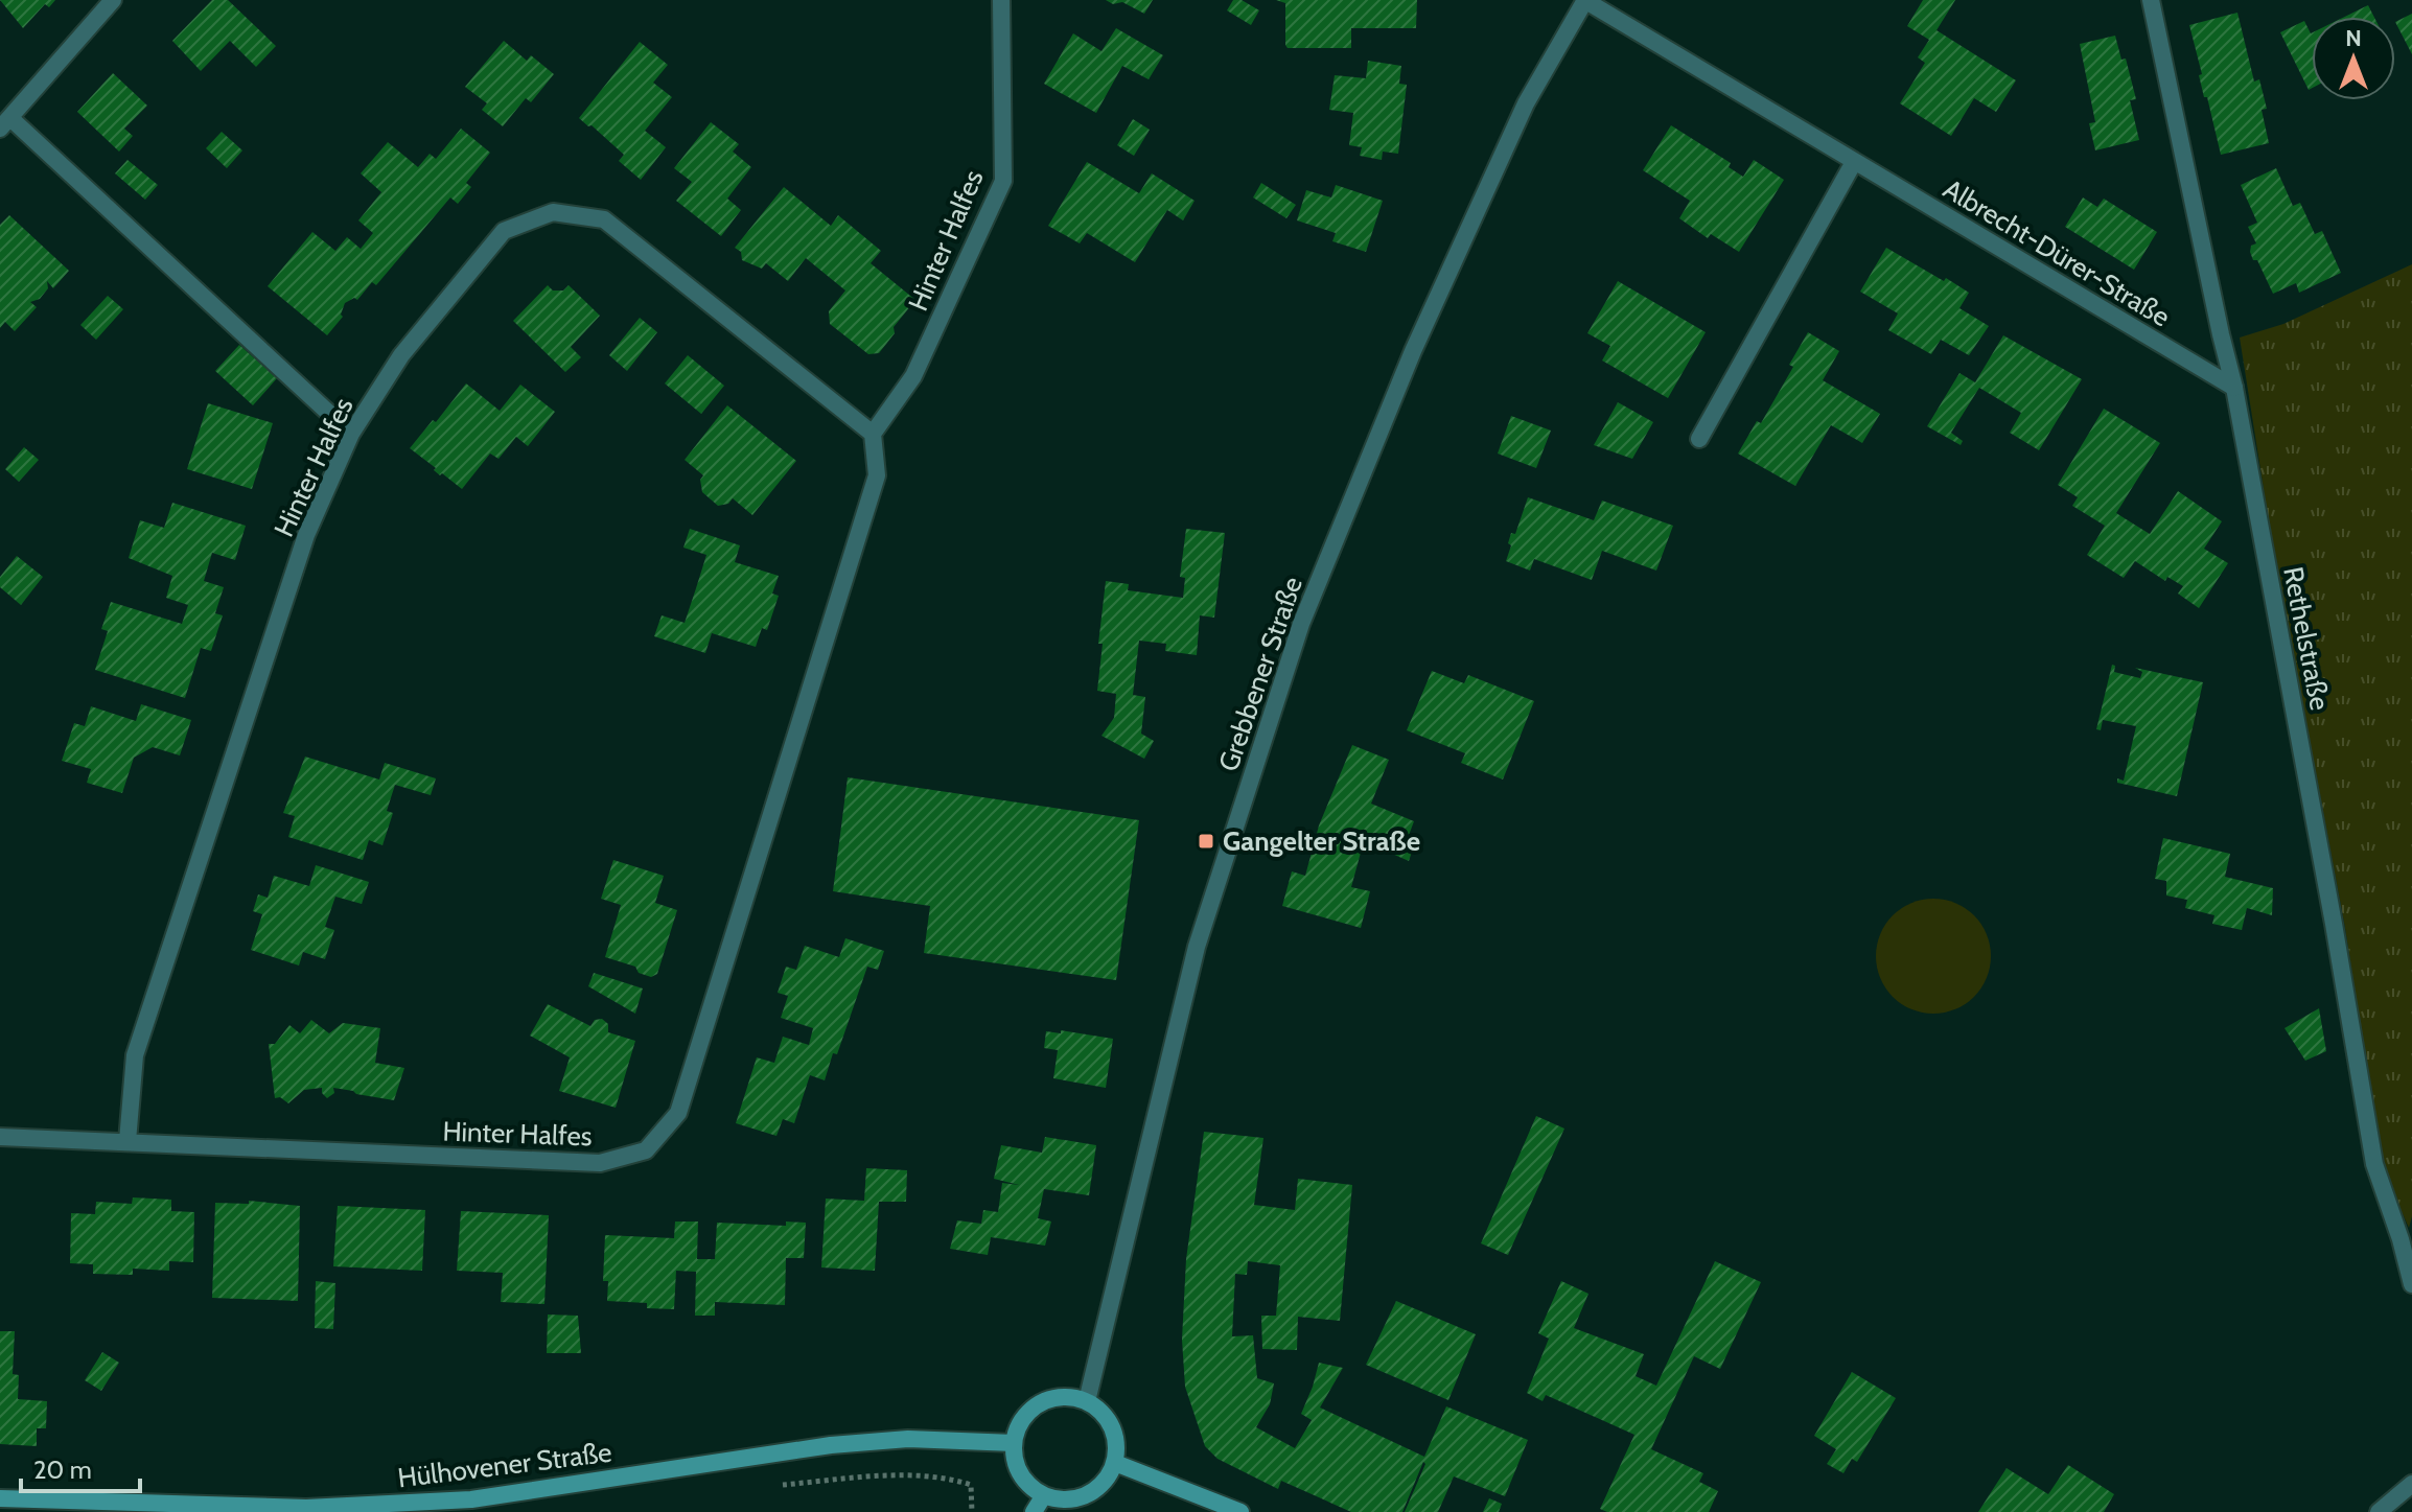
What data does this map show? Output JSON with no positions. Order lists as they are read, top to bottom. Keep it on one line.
{"streets":{"main road":["Hülhovener Straße"],"street":["Hinter Halfes","Albrecht-Dürer-Straße","Rethelstraße","Grebbener Straße"]},"crossings":[["Albrecht-Dürer-Straße","Rethelstraße"],["Albrecht-Dürer-Straße","Grebbener Straße"],["Grebbener Straße","Hülhovener Straße"]],"places":{"transit":["Gangelter Straße"]},"scale_bar":"20 m","north":"top"}
